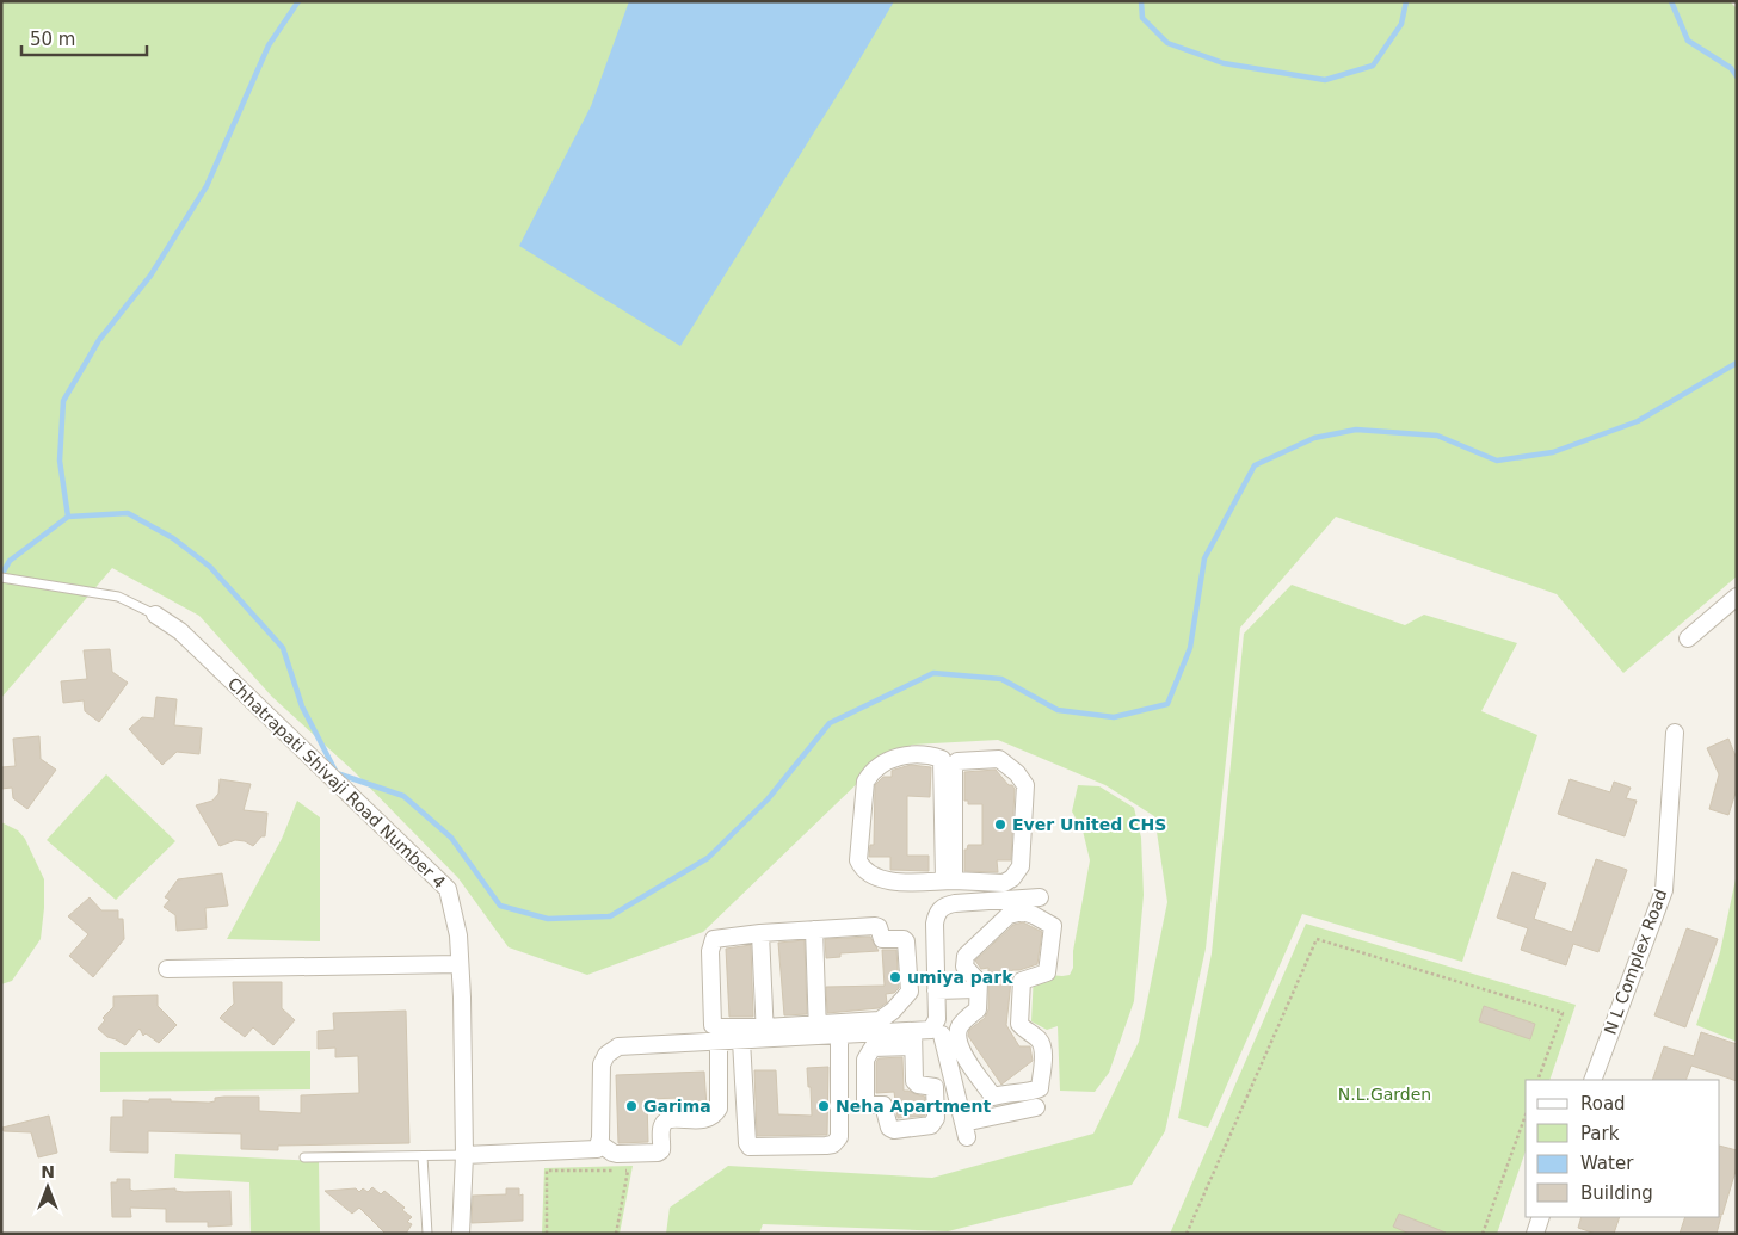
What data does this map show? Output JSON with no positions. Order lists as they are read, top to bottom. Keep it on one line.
{"streets":{"street":["Chhatrapati Shivaji Road Number 4","N L Complex Road"]},"parks":["N.L.Garden"],"places":["Ever United CHS","umiya park","Garima","Neha Apartment"],"legend":["Road","Park","Water","Building"],"scale_bar":"50 m","north":"top"}
